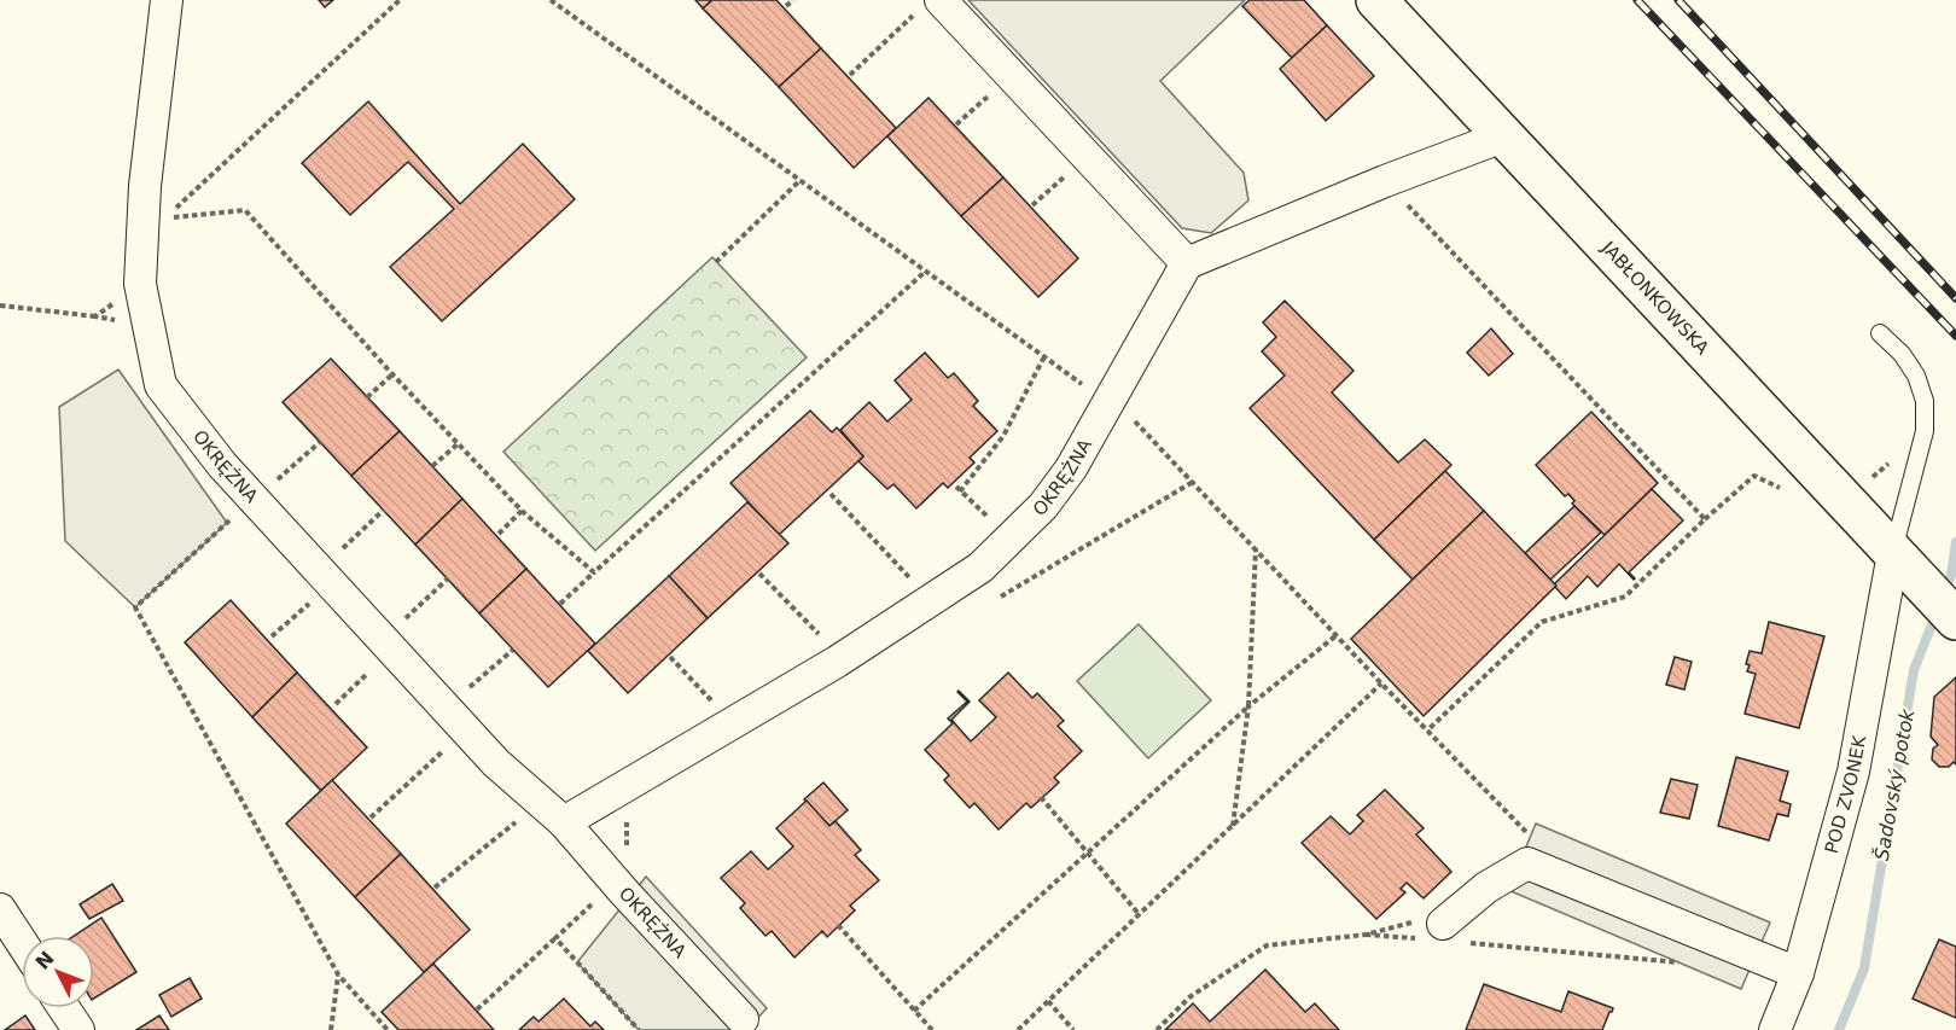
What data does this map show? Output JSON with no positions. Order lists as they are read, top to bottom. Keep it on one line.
{"streets":{"main road":["JABŁONKOWSKA"],"street":["OKRĘŻNA","POD ZVONEK"]},"crossings":[["JABŁONKOWSKA","POD ZVONEK"]],"water":["Šadovský potok"],"north":"top left"}
